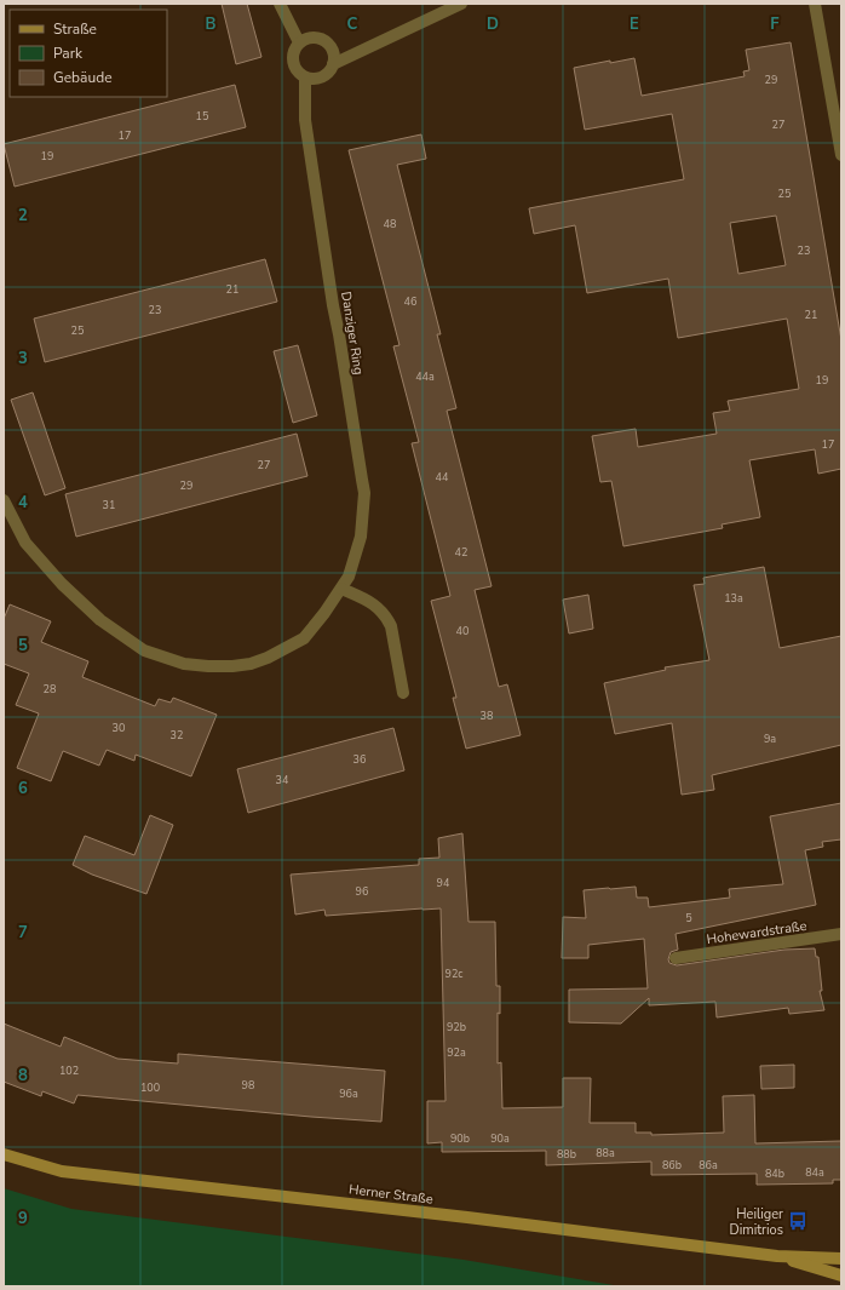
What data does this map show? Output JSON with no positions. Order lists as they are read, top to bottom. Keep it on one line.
{"streets":{"main road":["Herner Straße"],"street":["Danziger Ring","Hohewardstraße"]},"places":{"bus stop":["Heiliger Dimitrios"]},"house_numbers":["29","15","27","17","19","25","48","23","21","46","23","21","25","44a","19","17","27","44","29","31","42","13a","40","28","38","30","32","9a","36","34","94","96","5","92c","92b","92a","102","98","100","96a","90b","90a","88a","88b","86b","86a","84a","84b"],"legend":["Straße","Park","Gebäude"],"grid":{"columns":["B","C","D","E","F"],"rows":["2","3","4","5","6","7","8","9"]}}
